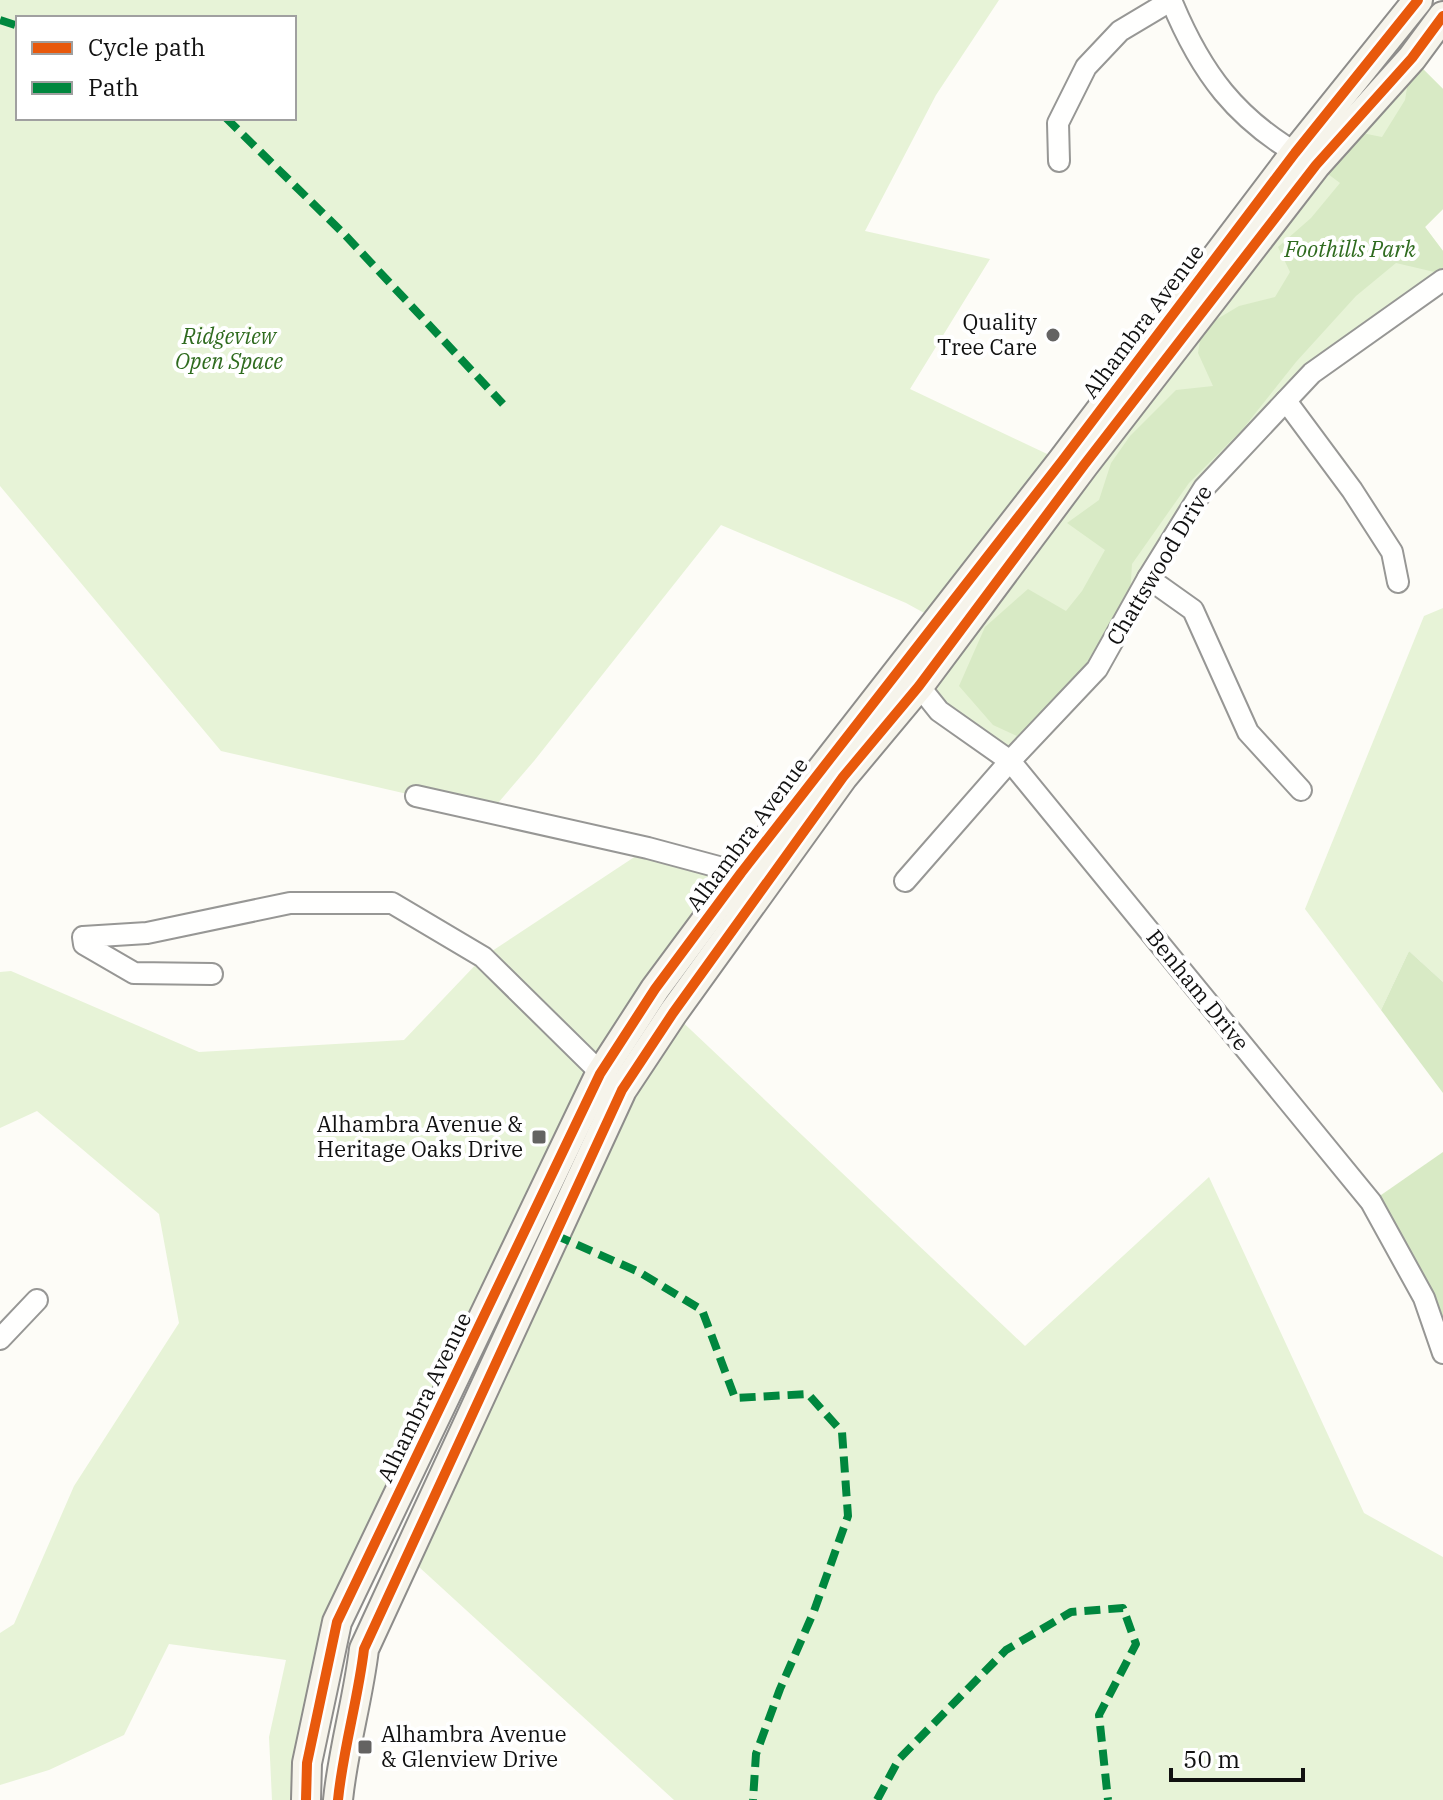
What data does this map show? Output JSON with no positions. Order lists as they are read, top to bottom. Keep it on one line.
{"streets":{"main road":["Alhambra Avenue"],"street":["Chattswood Drive","Benham Drive"]},"crossings":[["Alhambra Avenue","Benham Drive"],["Chattswood Drive","Benham Drive"]],"parks":["Foothills Park","Ridgeview Open Space"],"places":{"other":["Quality Tree Care"],"transit":["Alhambra Avenue & Heritage Oaks Drive","Alhambra Avenue & Glenview Drive"]},"legend":["Cycle path","Path"],"scale_bar":"50 m"}
